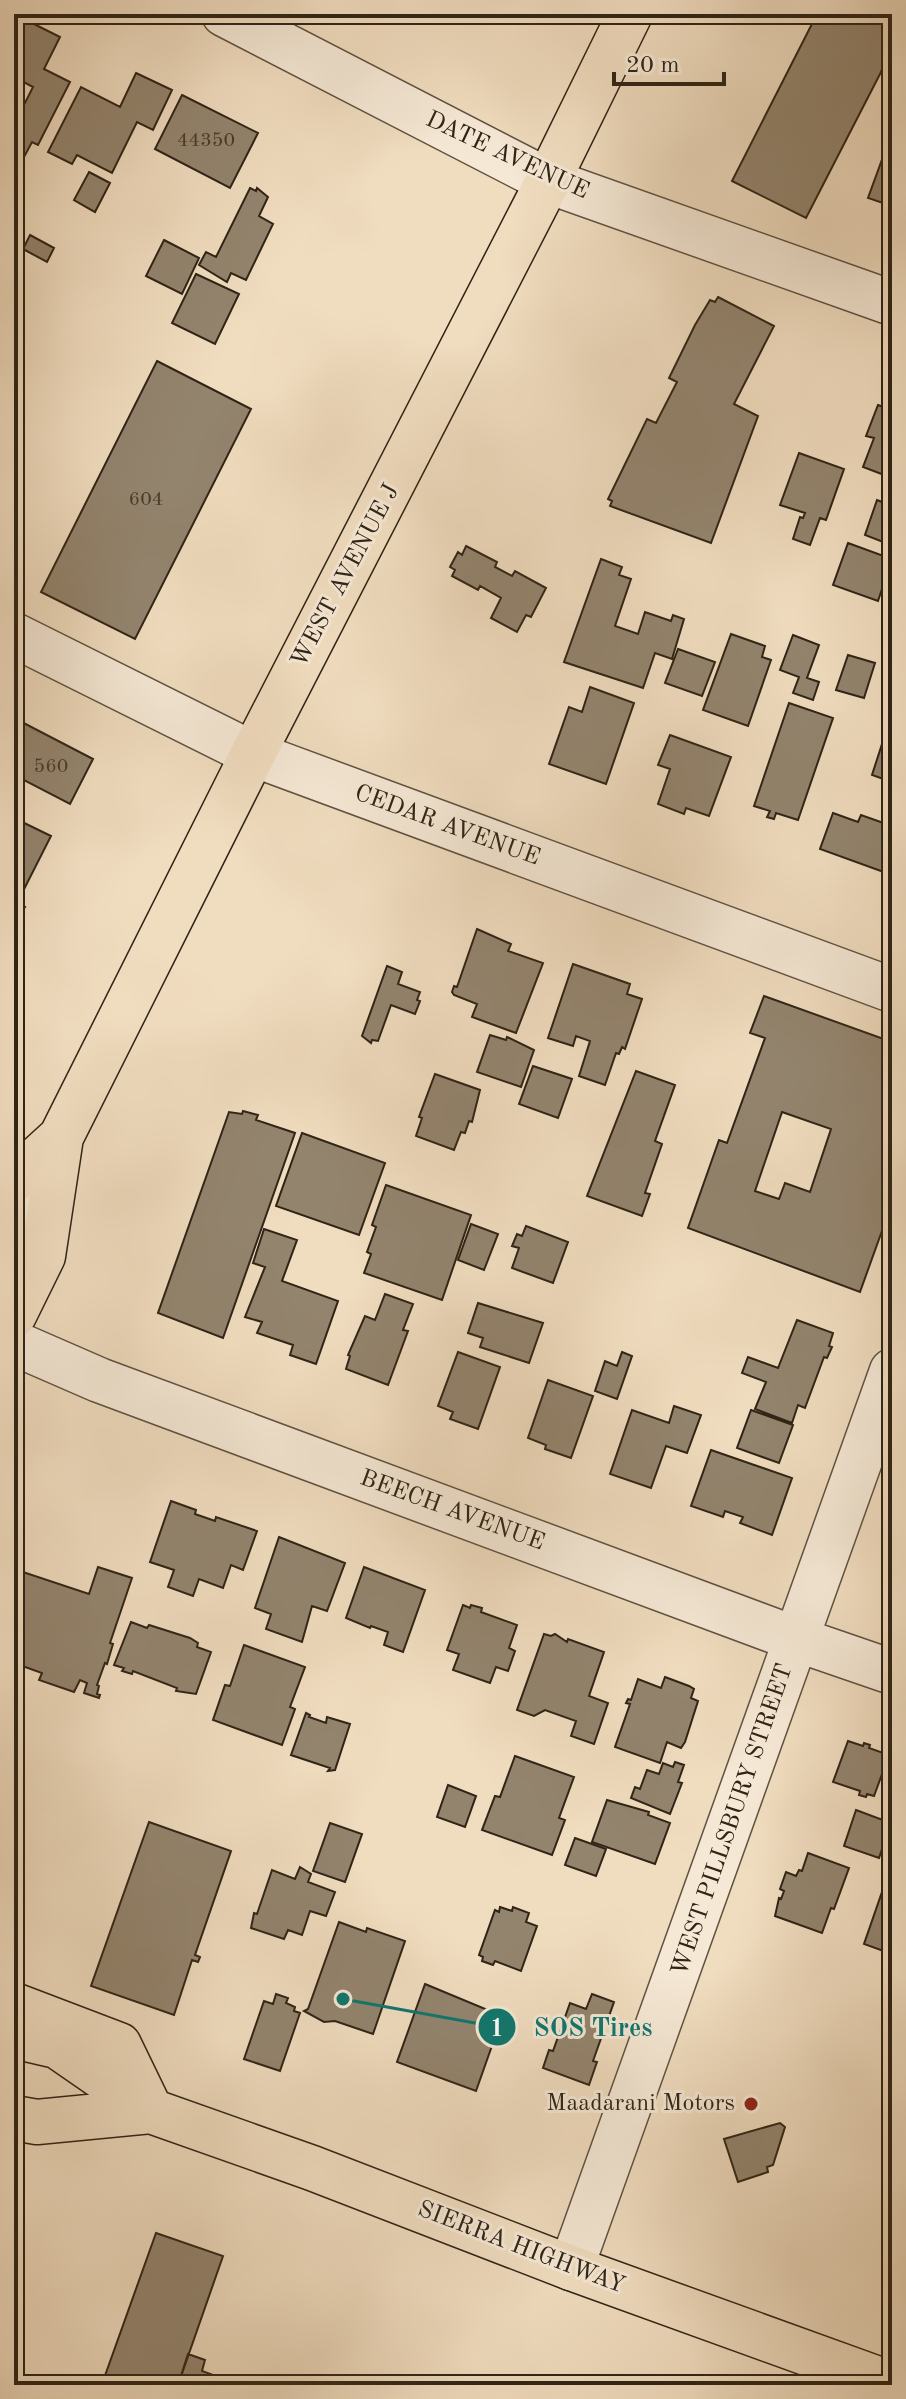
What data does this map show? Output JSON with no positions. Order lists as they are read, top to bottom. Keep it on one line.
{"streets":{"main road":["WEST AVENUE J","SIERRA HIGHWAY"],"street":["DATE AVENUE","CEDAR AVENUE","BEECH AVENUE","WEST PILLSBURY STREET"]},"crossings":[["DATE AVENUE","WEST AVENUE J"],["WEST AVENUE J","CEDAR AVENUE"],["BEECH AVENUE","WEST PILLSBURY STREET"],["WEST PILLSBURY STREET","SIERRA HIGHWAY"]],"places":["SOS Tires","Maadarani Motors"],"house_numbers":["44350","604","560"],"scale_bar":"20 m"}
